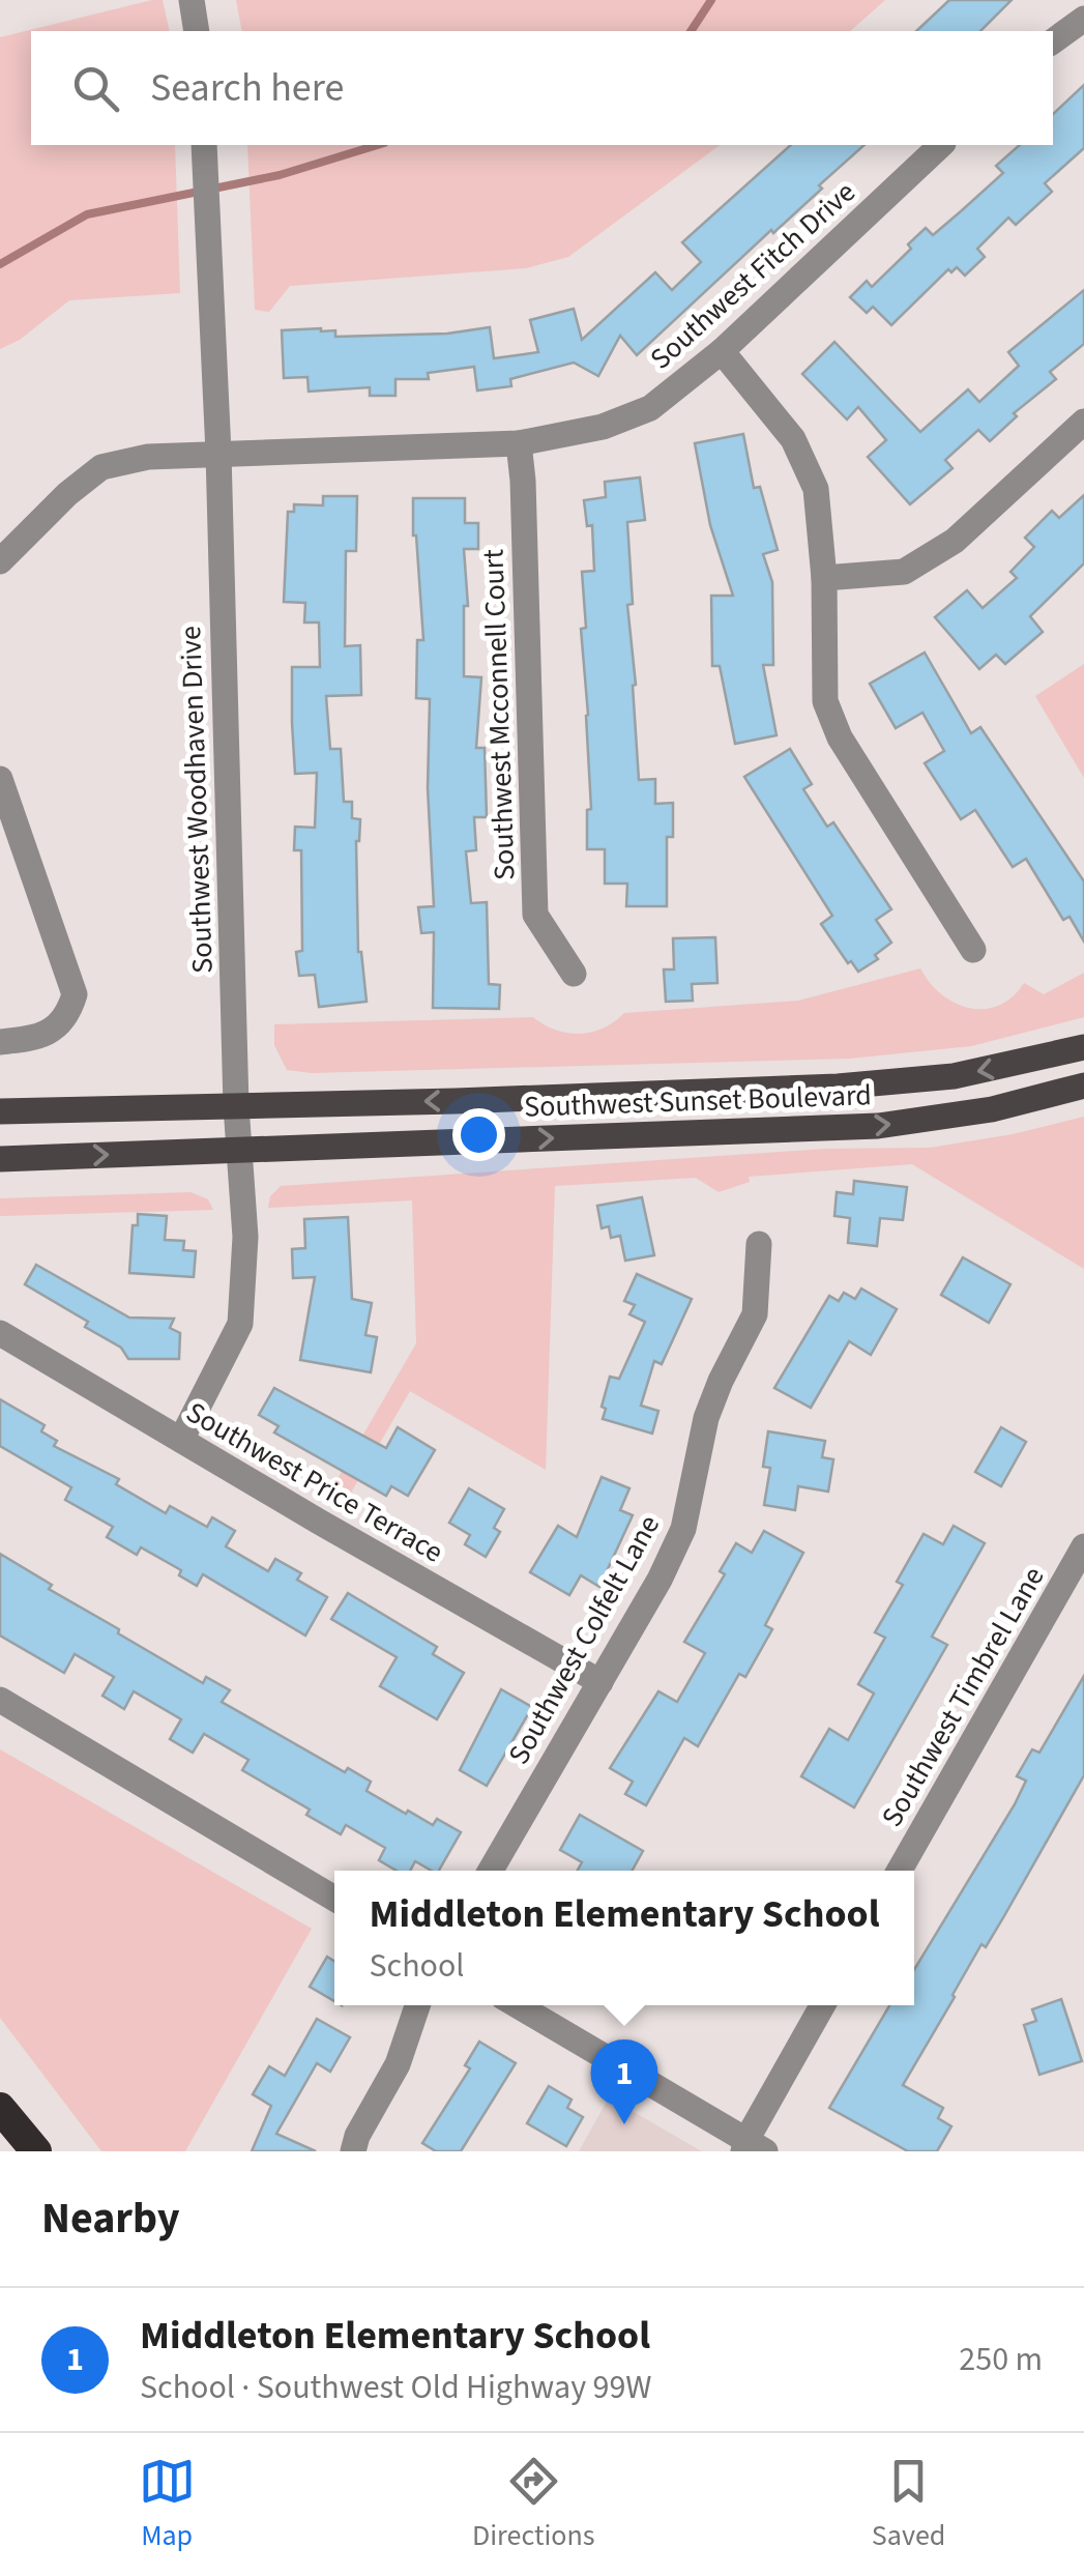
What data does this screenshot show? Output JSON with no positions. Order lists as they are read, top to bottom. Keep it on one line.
{"streets":{"main road":["Southwest Sunset Boulevard"],"street":["Southwest Fitch Drive","Southwest Mcconnell Court","Southwest Woodhaven Drive","Southwest Price Terrace","Southwest Colfelt Lane","Southwest Timbrel Lane"]},"crossings":[["Southwest Fitch Drive","Southwest Mcconnell Court"],["Southwest Fitch Drive","Southwest Woodhaven Drive"],["Southwest Woodhaven Drive","Southwest Sunset Boulevard"],["Southwest Woodhaven Drive","Southwest Price Terrace"],["Southwest Price Terrace","Southwest Colfelt Lane"]],"page":{"search":"Search here","popup":["Middleton Elementary School","School"],"pins":"1","heading":"Nearby","list":[{"mark":"1","name":"Middleton Elementary School","note":"School · Southwest Old Highway 99W","value":"250 m"}],"nav":["Map","Directions","Saved"]}}
